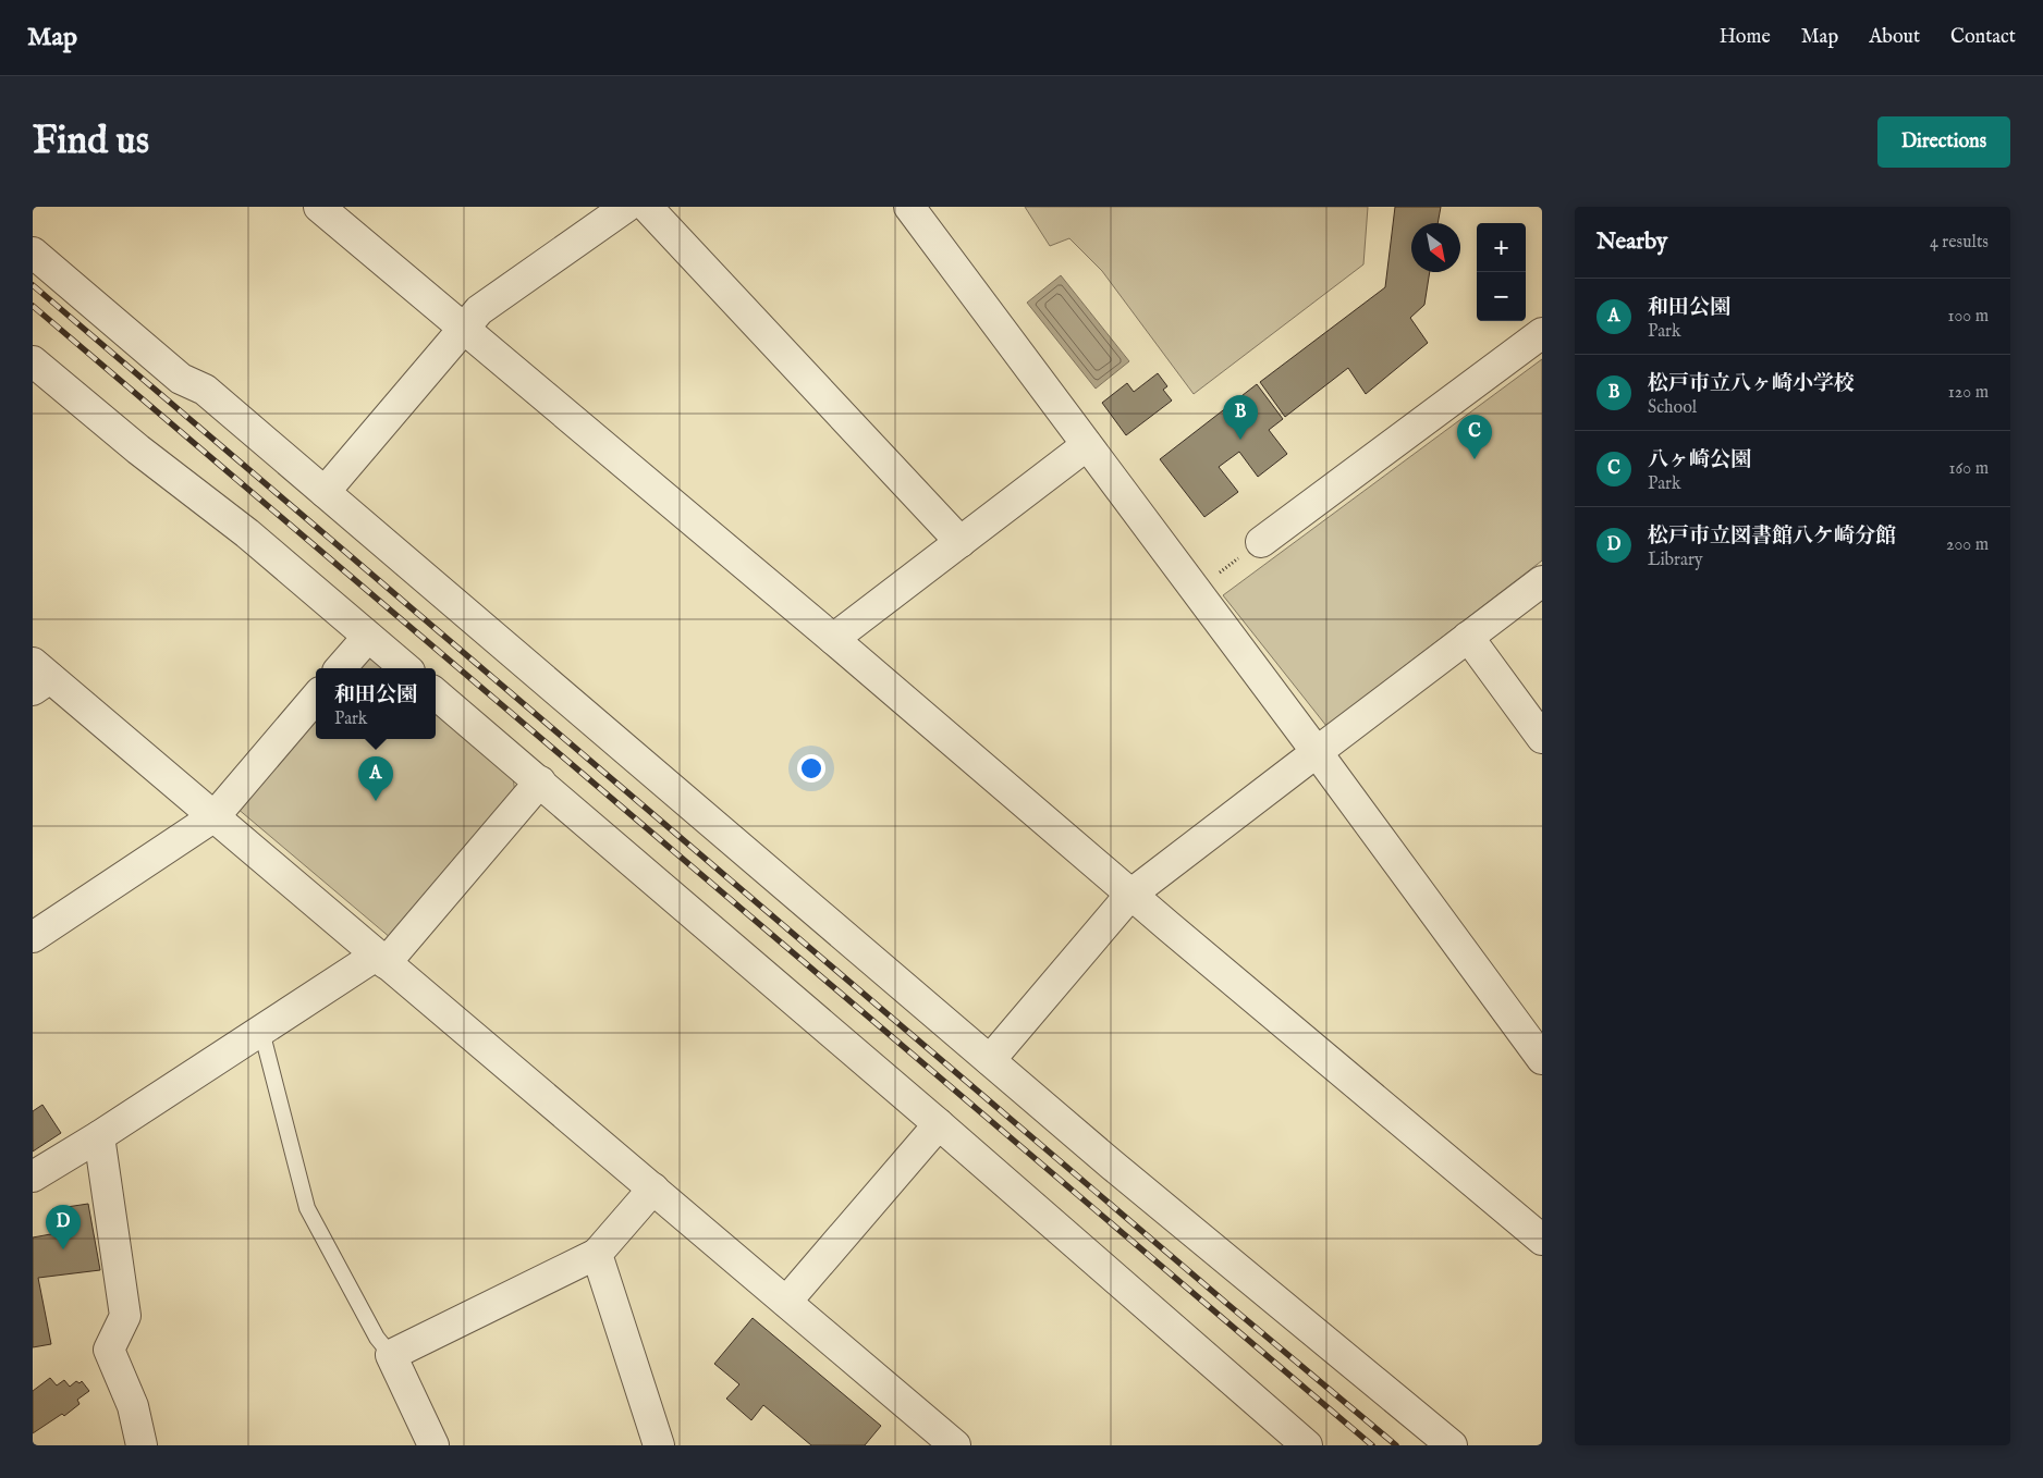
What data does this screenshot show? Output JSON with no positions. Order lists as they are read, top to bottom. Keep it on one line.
{"north":"bottom right","page":{"header":"Map","nav":["Home","Map","About","Contact"],"buttons":"Directions","title":"Find us","heading":["Nearby","4 results"],"map_buttons":["+","−"],"list":[{"mark":"A","name":"和田公園","note":"Park","value":"100 m"},{"mark":"B","name":"松戸市立八ヶ崎小学校","note":"School","value":"120 m"},{"mark":"C","name":"八ヶ崎公園","note":"Park","value":"160 m"},{"mark":"D","name":"松戸市立図書館八ケ崎分館","note":"Library","value":"200 m"}],"pins":["B","C","A","D"],"popup":["和田公園","Park"]}}
